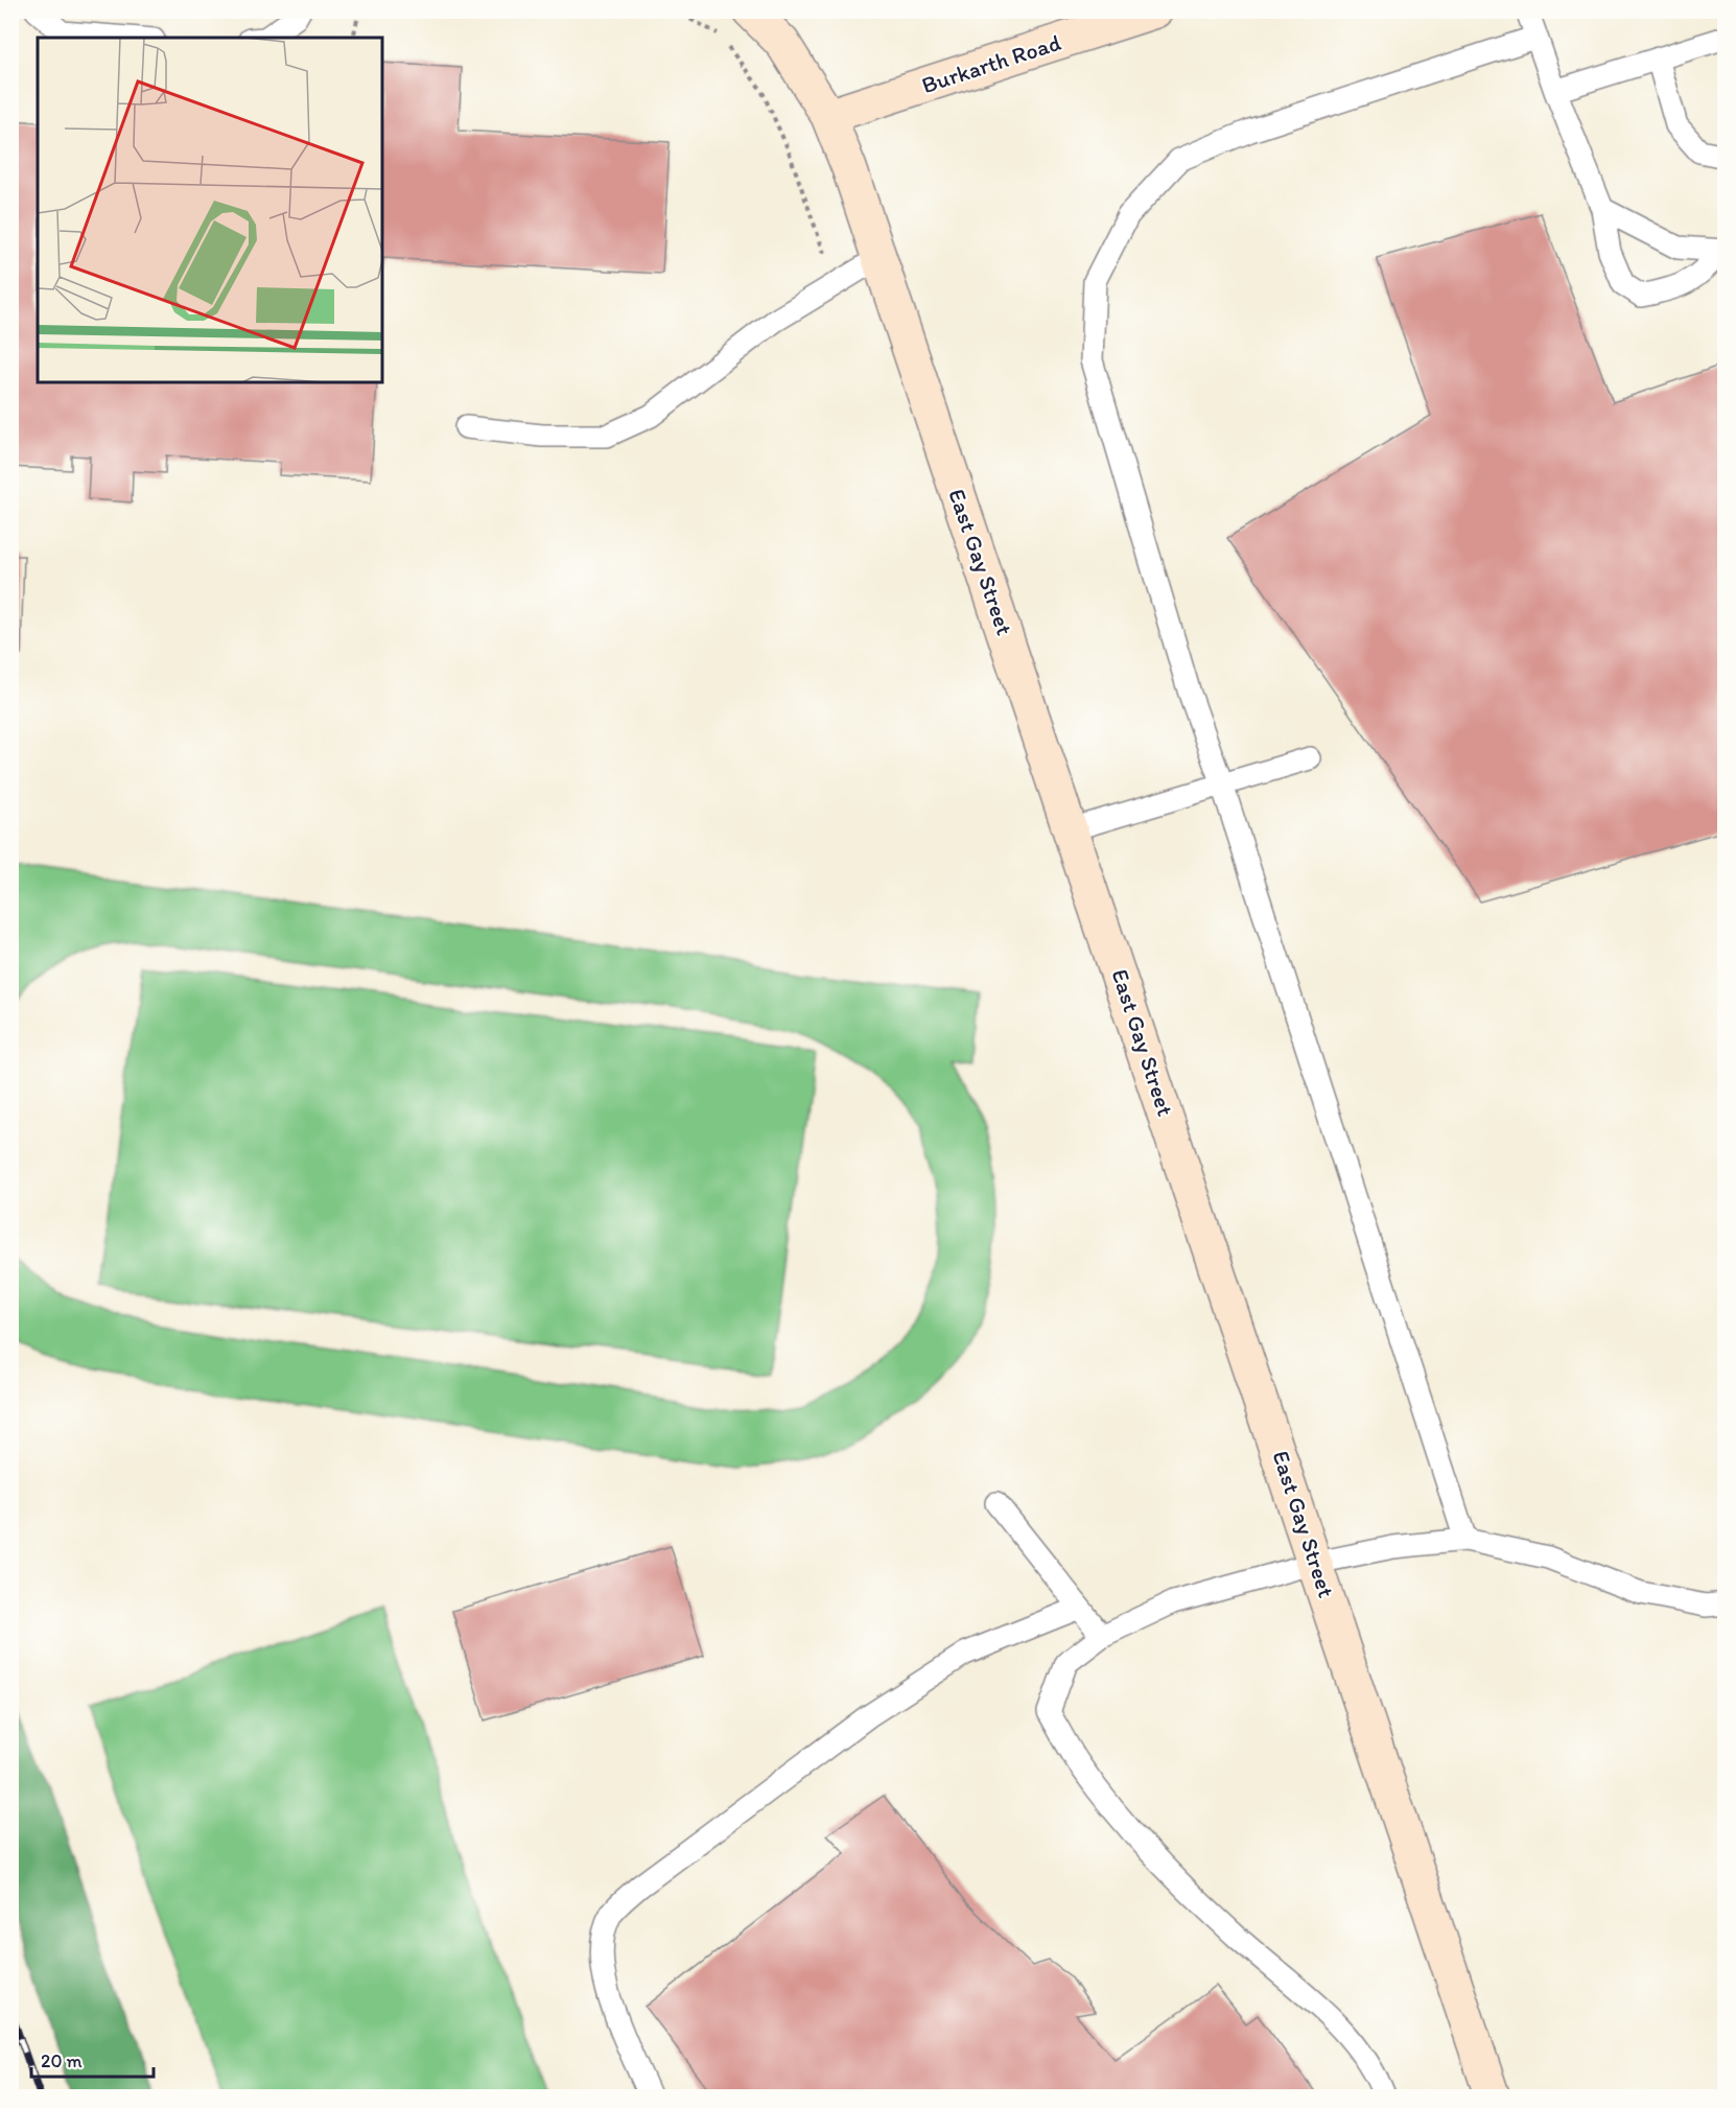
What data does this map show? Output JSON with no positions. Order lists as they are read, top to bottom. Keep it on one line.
{"streets":{"main road":["Burkarth Road","East Gay Street"]},"crossings":[["Burkarth Road","East Gay Street"]],"scale_bar":"20 m"}
